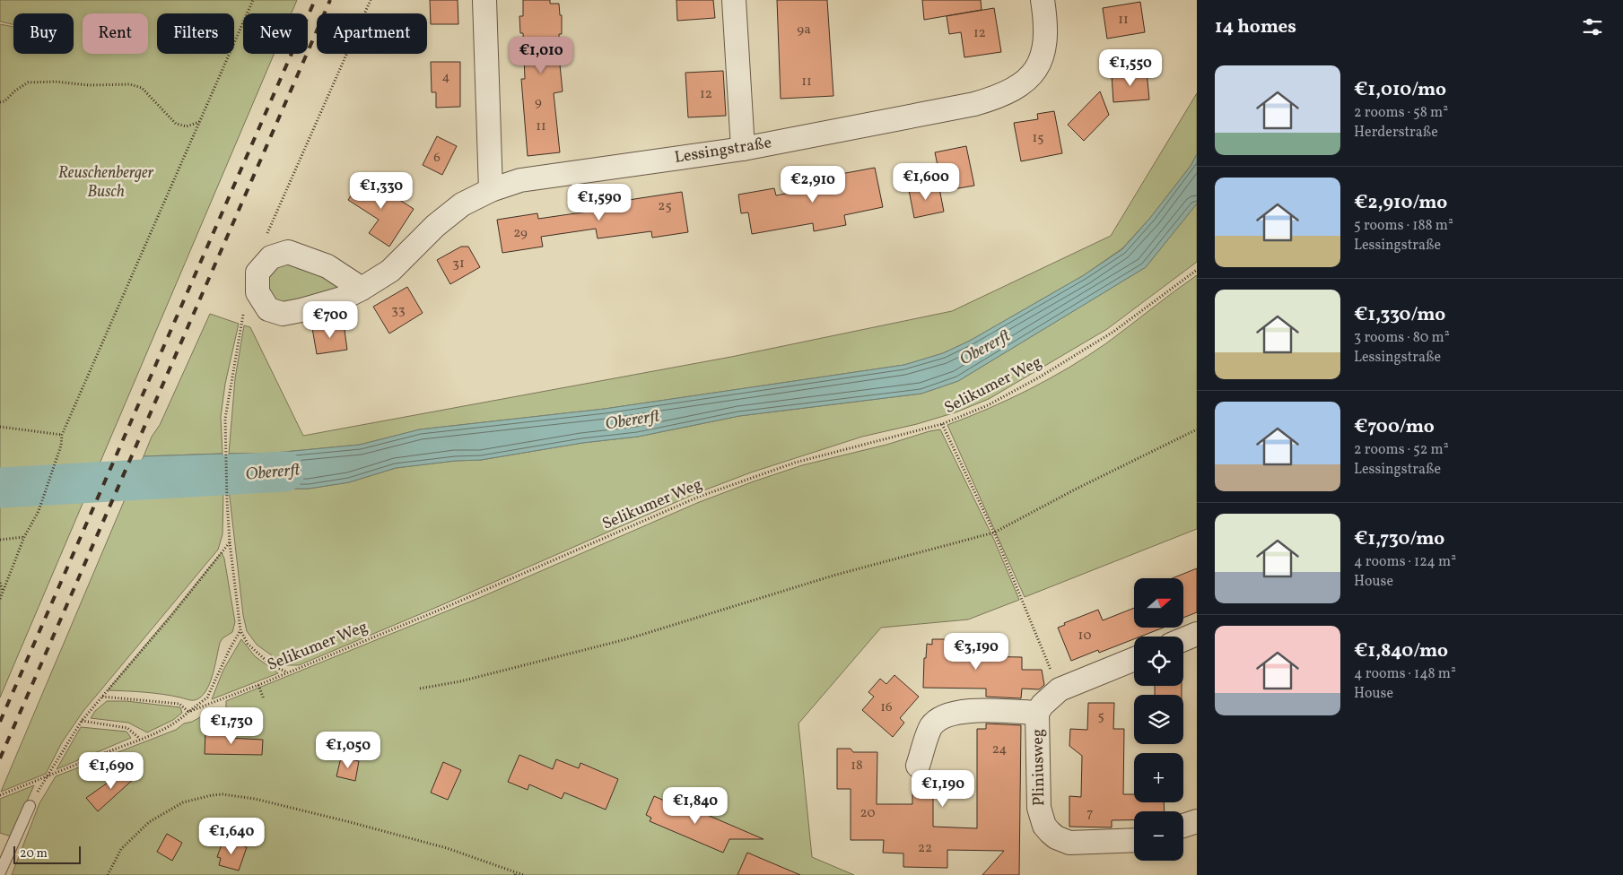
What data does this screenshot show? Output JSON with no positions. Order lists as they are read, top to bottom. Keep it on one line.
{"streets":{"street":["Lessingstraße","Pliniusweg"],"path":["Selikumer Weg"]},"water":["Obererft"],"parks":["Reuschenberger Busch"],"house_numbers":["11","9a","12","4","11","12","9","11","15","6","25","29","31","33","10","16","5","24","18","20","7","22"],"scale_bar":"20 m","north":"right","page":{"heading":"14 homes","chip":["Buy","Rent","Filters","New","Apartment"],"price":["€1,010","€1,550","€1,600","€2,910","€1,330","€1,590","€700","€3,190","€1,730","€1,050","€1,690","€1,190","€1,840","€1,640"],"list":[{"name":"€1,010/mo","note":"2 rooms · 58 m² · Herderstraße"},{"name":"€2,910/mo","note":"5 rooms · 188 m² · Lessingstraße"},{"name":"€1,330/mo","note":"3 rooms · 80 m² · Lessingstraße"},{"name":"€700/mo","note":"2 rooms · 52 m² · Lessingstraße"},{"name":"€1,730/mo","note":"4 rooms · 124 m² · House"},{"name":"€1,840/mo","note":"4 rooms · 148 m² · House"}],"map_buttons":["+","−"],"scale":"20 m"}}
